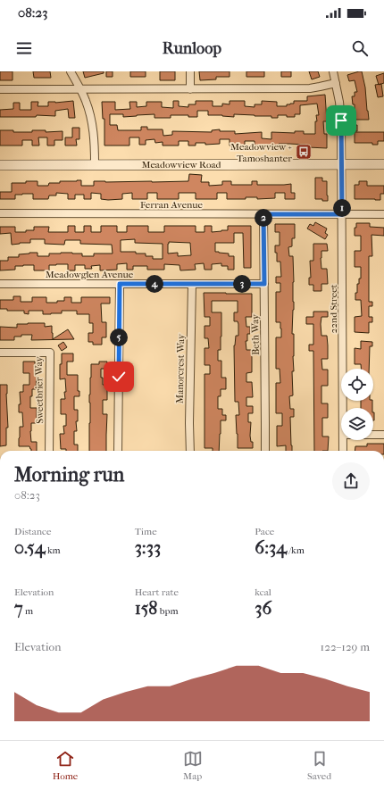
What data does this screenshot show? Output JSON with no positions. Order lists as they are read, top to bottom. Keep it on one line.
{"streets":{"main road":["Meadowview Road"],"street":["Ferran Avenue","Meadowglen Avenue","22nd Street","Beth Way","Manorcrest Way","Sweetbrier Way"]},"crossings":[["Meadowview Road","22nd Street"],["Ferran Avenue","22nd Street"],["Ferran Avenue","Beth Way"],["Meadowglen Avenue","Beth Way"],["Meadowglen Avenue","Manorcrest Way"]],"places":{"bus stop":["Meadowview + Tamoshanter"]},"page":{"status":"08:23","header":"Runloop","pins":["1","2","3","4","5"],"heading":["Morning run","08:23"],"stats":[["Distance","0.54 km"],["Time","3:33"],["Pace","6:34 /km"],["Elevation","7 m"],["Heart rate","158 bpm"],["kcal","36"]],"chart":["Elevation","122–129 m"],"tabs":["Home","Map","Saved"]}}
